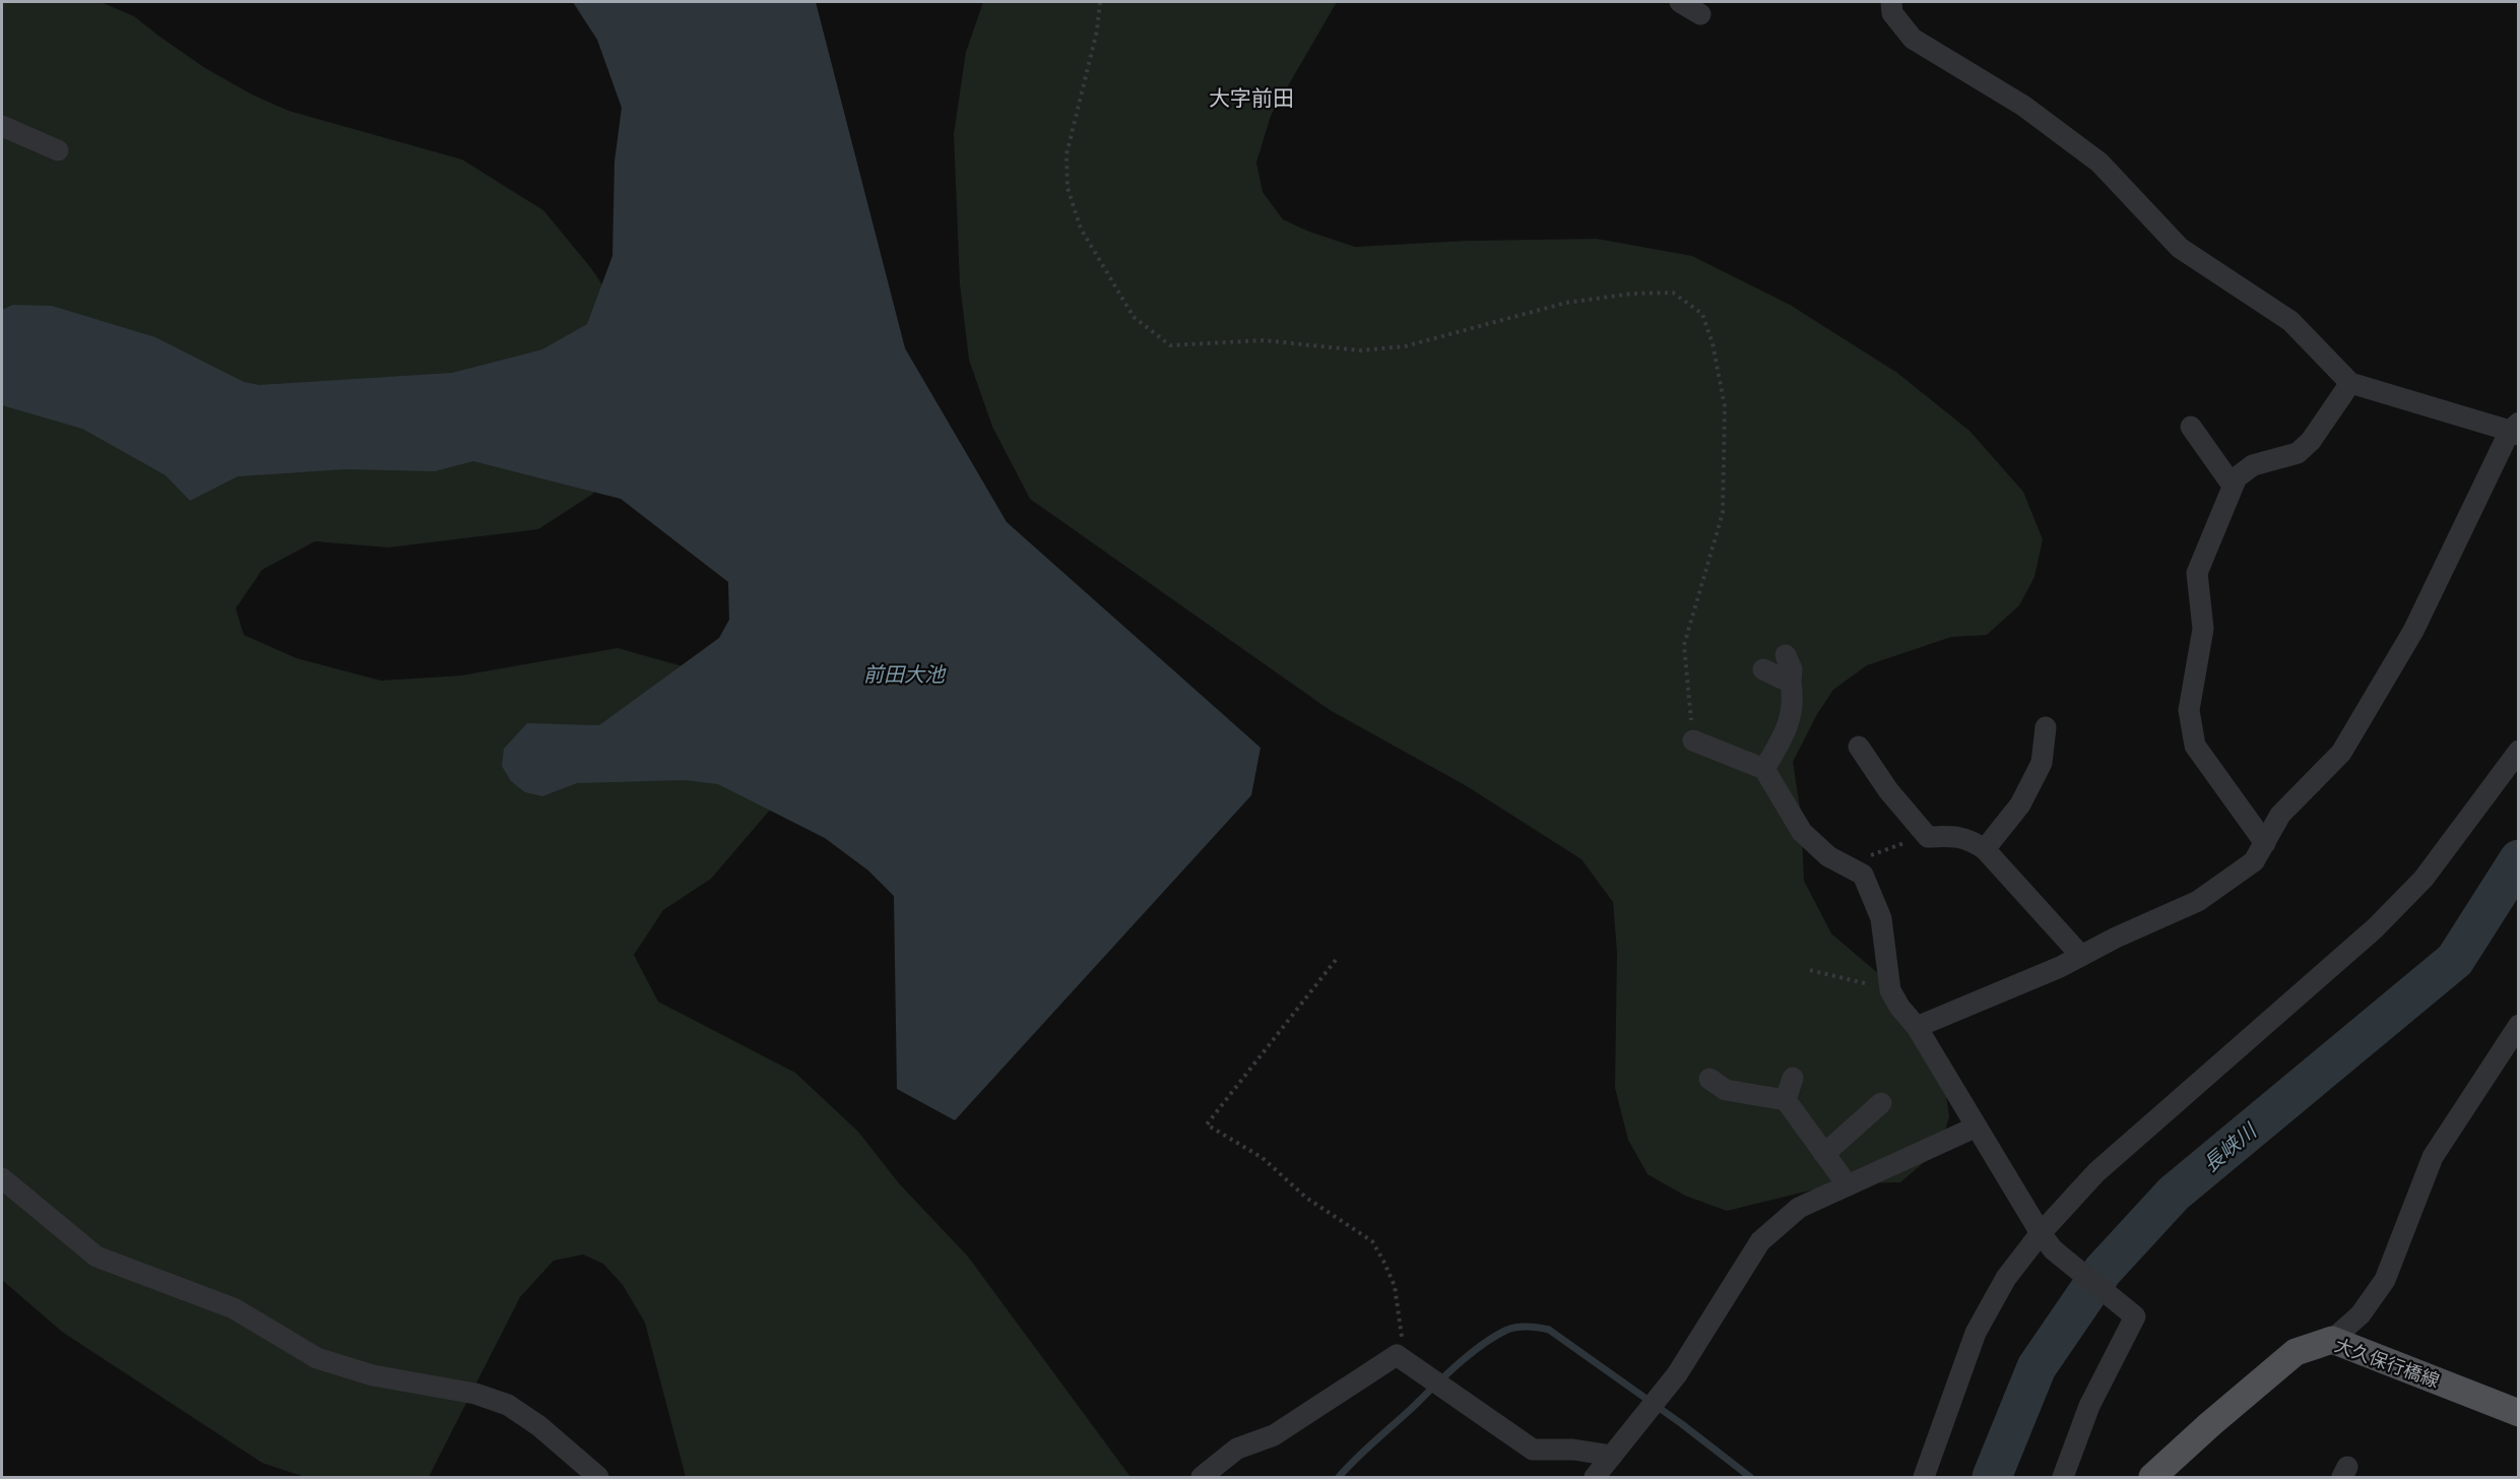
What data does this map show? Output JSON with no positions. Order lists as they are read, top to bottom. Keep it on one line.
{"streets":{"main road":["大久保行橋線"]},"districts":["大字前田"],"water":["前田大池","長峡川"]}
